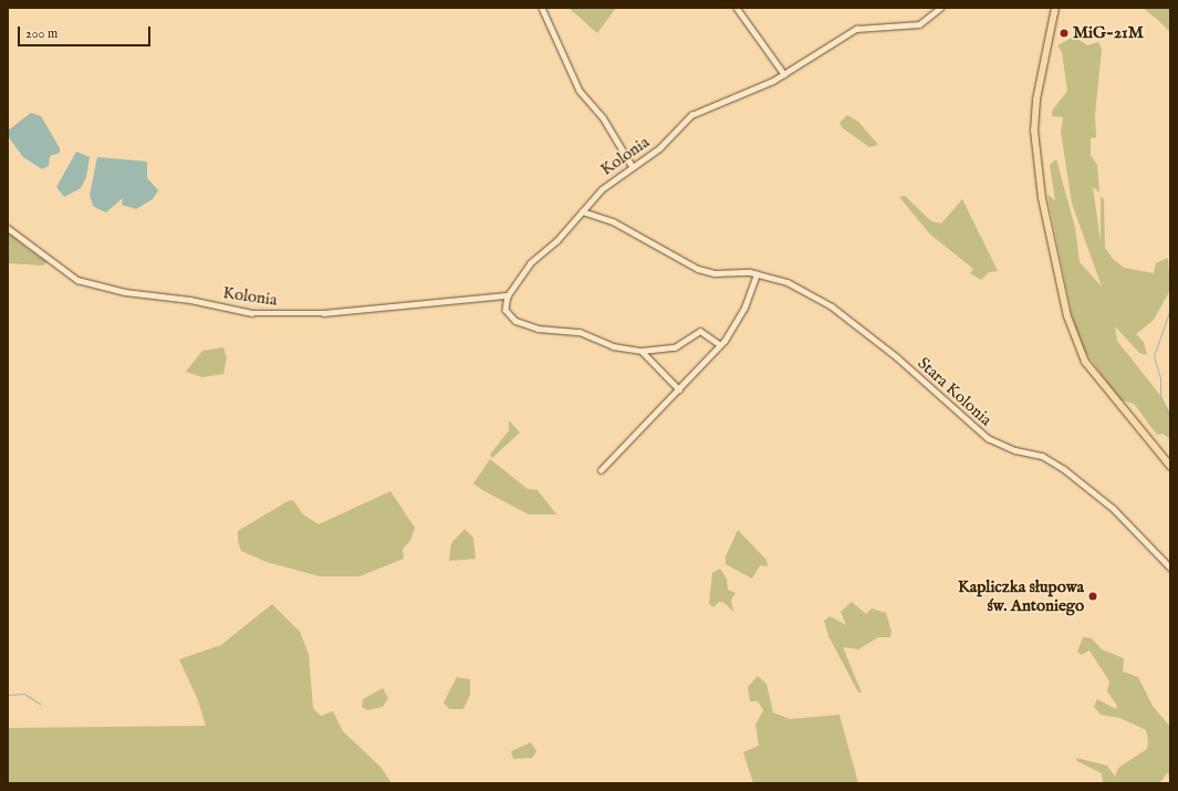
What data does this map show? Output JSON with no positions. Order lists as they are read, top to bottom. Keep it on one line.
{"streets":{"street":["Kolonia","Stara Kolonia"]},"crossings":[["Kolonia","Stara Kolonia"]],"places":["MiG-21M","Kapliczka słupowa św. Antoniego"],"scale_bar":"200 m"}
